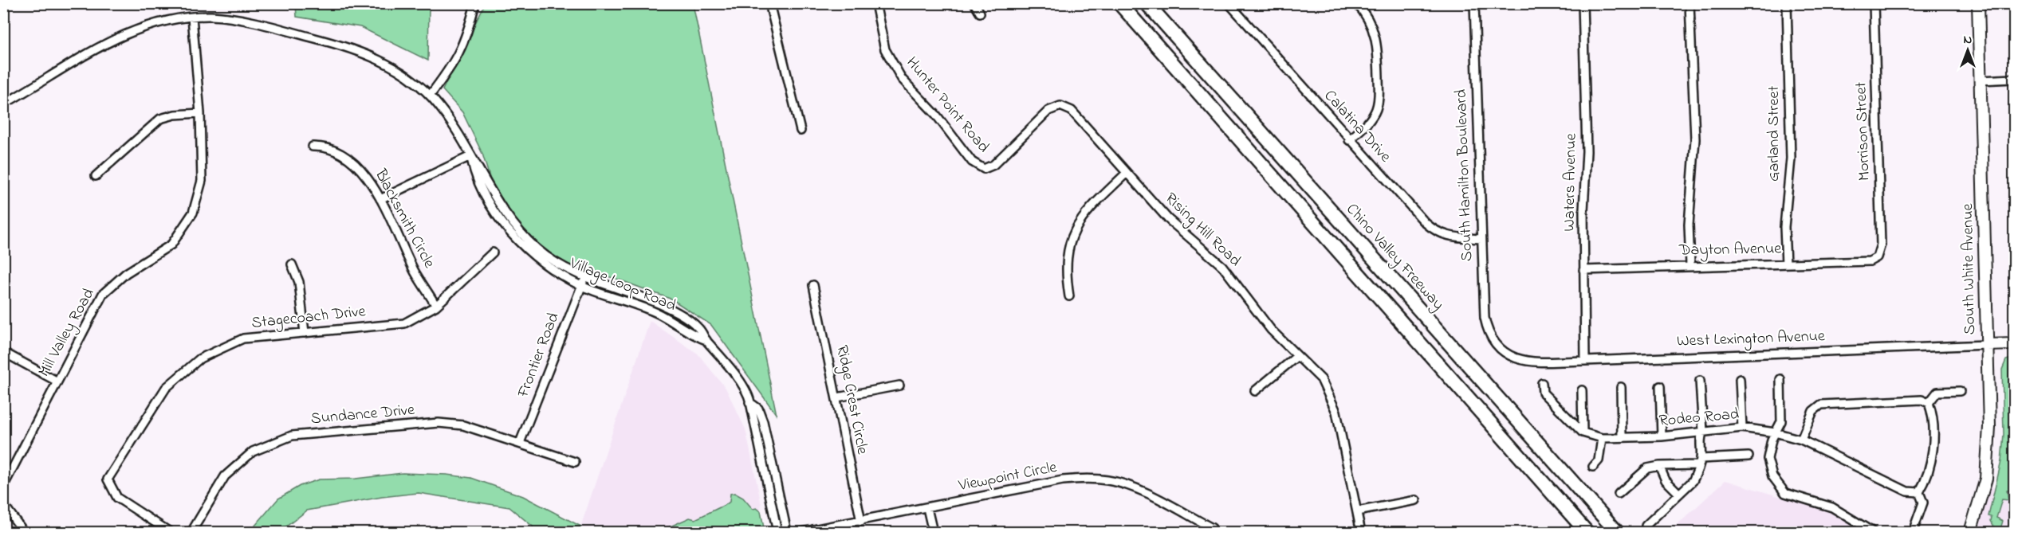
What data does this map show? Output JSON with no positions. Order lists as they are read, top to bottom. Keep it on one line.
{"streets":{"highway":["Chino Valley Freeway"],"street":["Hunter Point Road","Calatina Drive","Morrison Street","Garland Street","South Hamilton Boulevard","Waters Avenue","Blacksmith Circle","Rising Hill Road","Dayton Avenue","South White Avenue","Village Loop Road","Stagecoach Drive","Mill Valley Road","West Lexington Avenue","Frontier Road","Ridge Crest Circle","Sundance Drive","Rodeo Road","Viewpoint Circle"]},"crossings":[["Hunter Point Road","Rising Hill Road"],["Calatina Drive","South Hamilton Boulevard"],["Morrison Street","Dayton Avenue"],["Garland Street","Dayton Avenue"],["South Hamilton Boulevard","West Lexington Avenue"],["Waters Avenue","Dayton Avenue"],["Waters Avenue","West Lexington Avenue"],["Blacksmith Circle","Stagecoach Drive"],["South White Avenue","West Lexington Avenue"],["Village Loop Road","Mill Valley Road"],["Village Loop Road","Frontier Road"],["Frontier Road","Sundance Drive"],["Ridge Crest Circle","Viewpoint Circle"]],"north":"top"}
